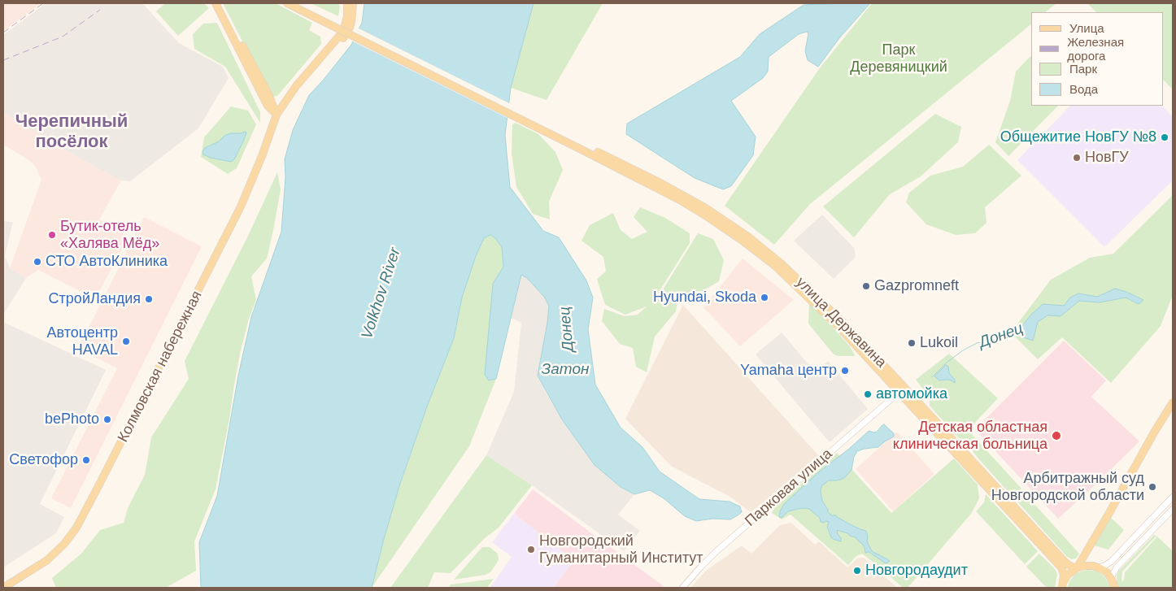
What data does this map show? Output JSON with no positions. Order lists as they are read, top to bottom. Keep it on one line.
{"streets":{"main road":["улица Державина","Колмовская набережная"],"street":["Парковая улица"]},"crossings":[["улица Державина","Парковая улица"]],"districts":["Черепичный посёлок"],"water":["Volkhov River","Донец","Затон"],"parks":["Парк Деревяницкий"],"places":["Общежитие НовГУ №8","НовГУ","Бутик-отель «Халява Мёд»","СТО АвтоКлиника","Gazpromneft","Hyundai, Skoda","СтройЛандия","Автоцентр HAVAL","Lukoil","Yamaha центр","автомойка","bePhoto","Детская областная клиническая больница","Светофор","Арбитражный суд Новгородской области","Новгородский Гуманитарный Институт","Новгородаудит"],"legend":["Улица","Железная дорога","Парк","Вода"]}
